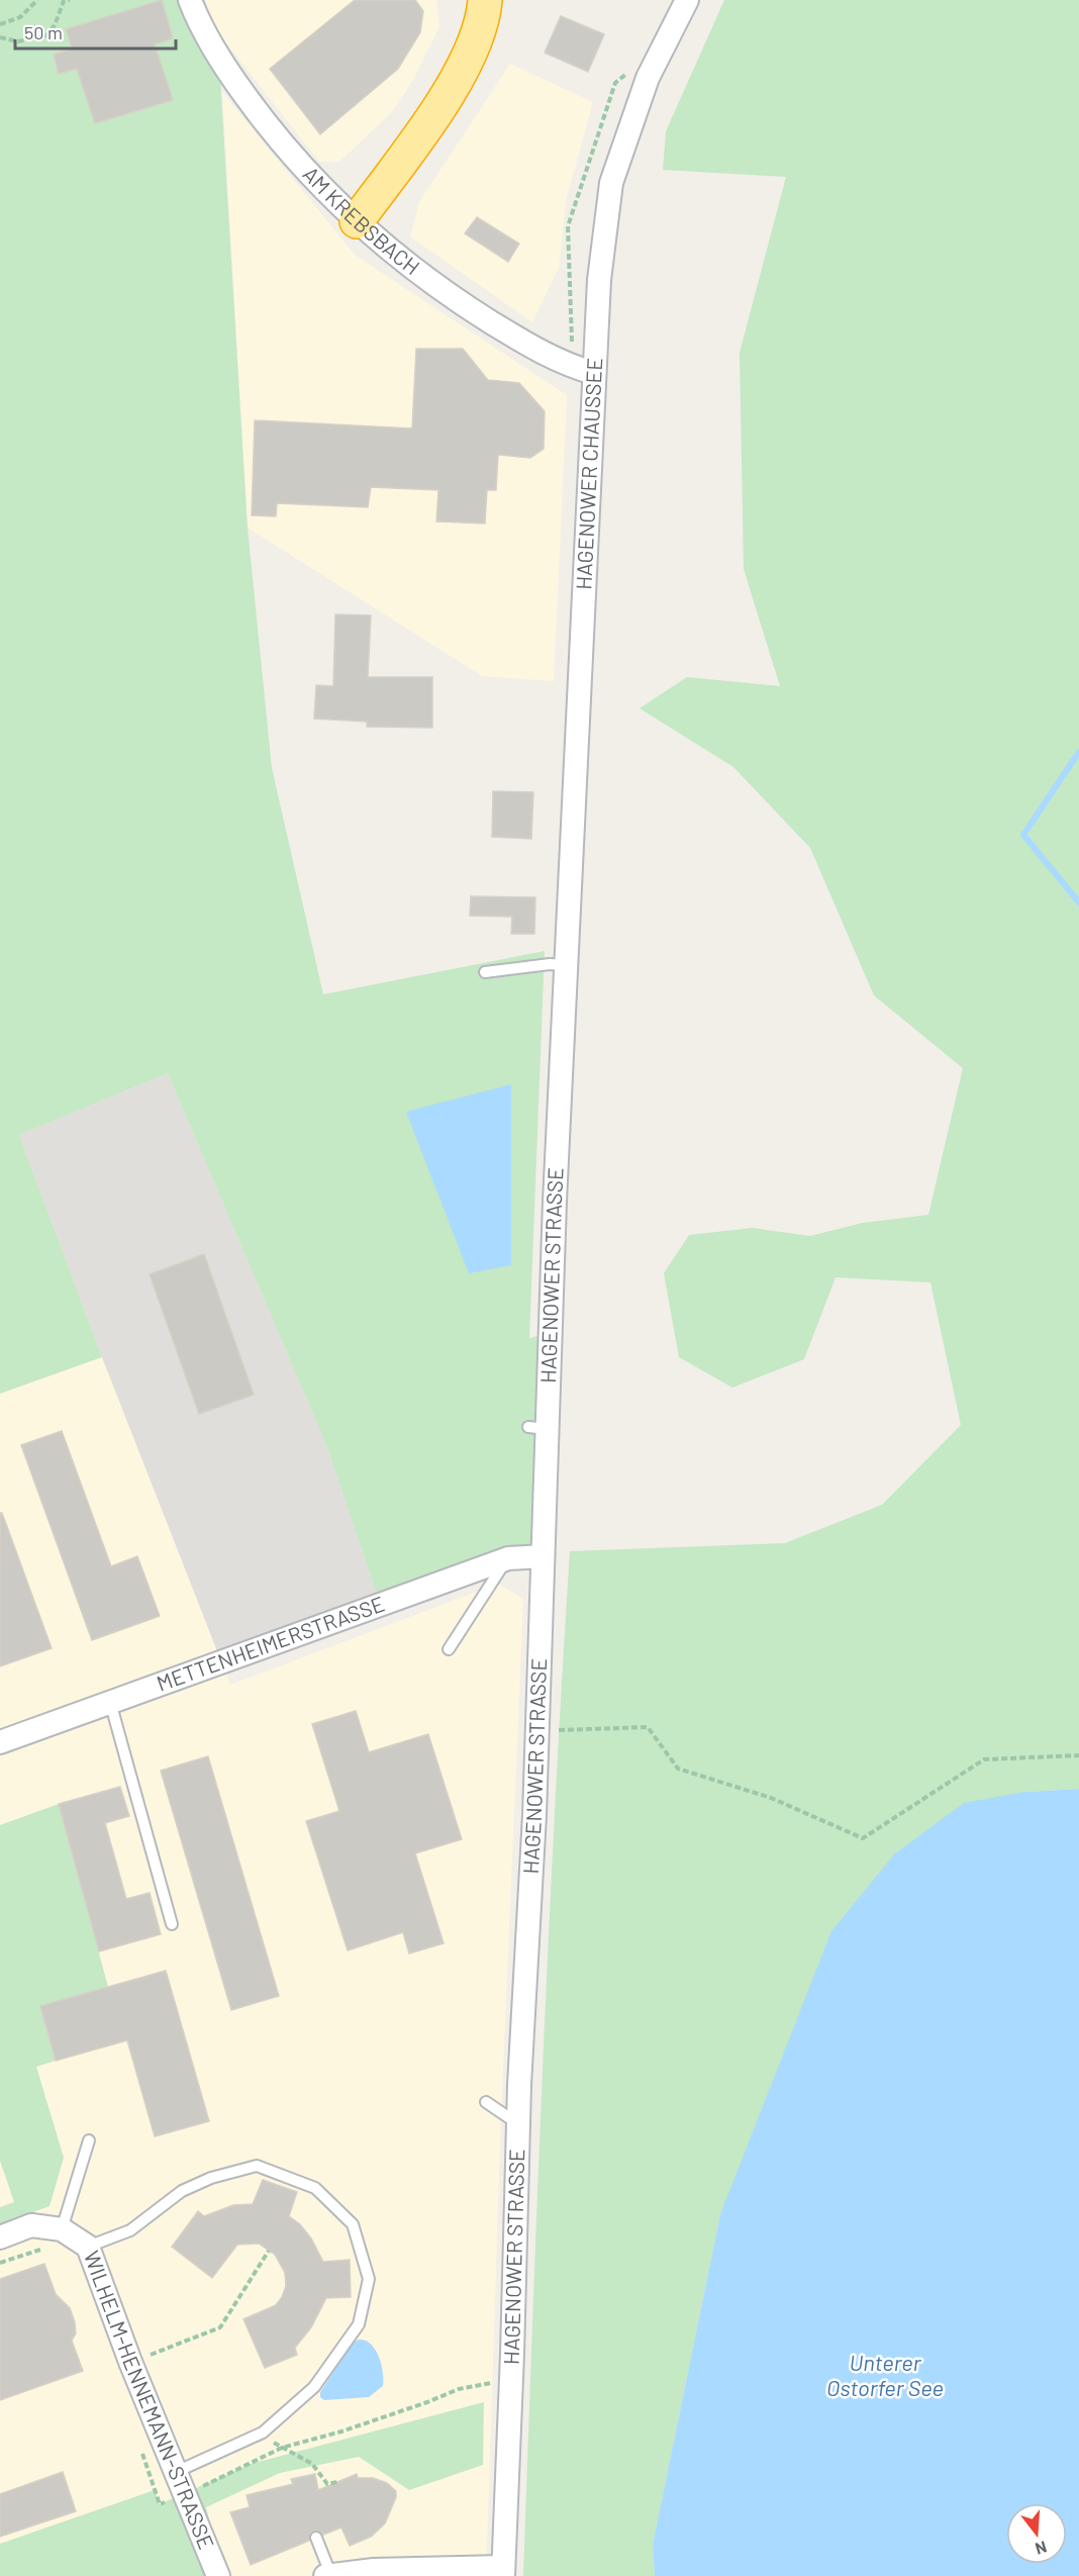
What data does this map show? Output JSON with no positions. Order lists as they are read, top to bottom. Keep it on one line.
{"streets":{"street":["AM KREBSBACH","HAGENOWER CHAUSSEE","HAGENOWER STRASSE","METTENHEIMERSTRASSE","WILHELM-HENNEMANN-STRASSE"]},"crossings":[["AM KREBSBACH","HAGENOWER CHAUSSEE"],["HAGENOWER CHAUSSEE","HAGENOWER STRASSE"],["HAGENOWER STRASSE","METTENHEIMERSTRASSE"]],"water":["Unterer Ostorfer See"],"scale_bar":"50 m","north":"bottom"}
